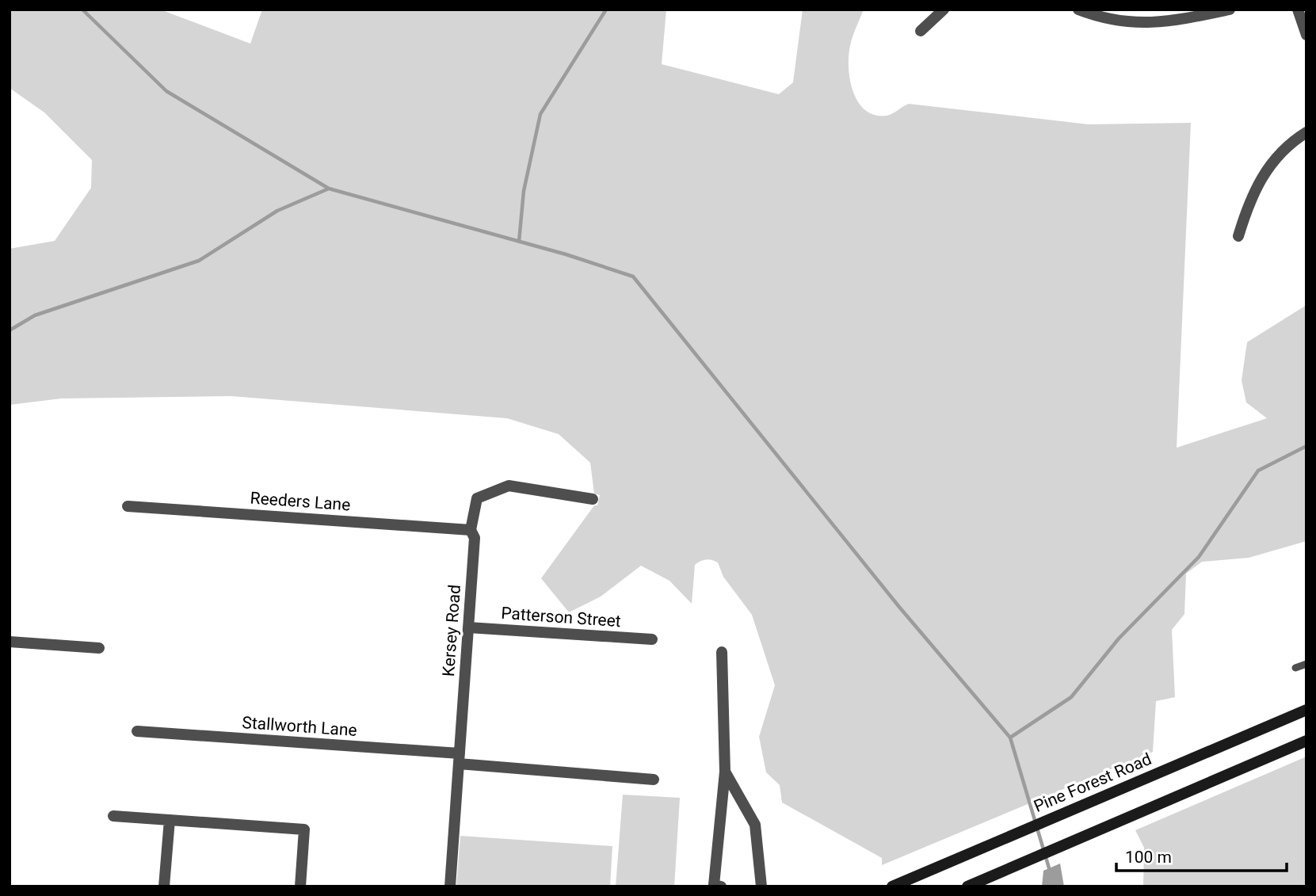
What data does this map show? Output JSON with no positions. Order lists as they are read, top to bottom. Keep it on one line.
{"streets":{"main road":["Pine Forest Road"],"street":["Reeders Lane","Patterson Street","Kersey Road","Stallworth Lane"]},"crossings":[["Reeders Lane","Kersey Road"],["Patterson Street","Kersey Road"],["Kersey Road","Stallworth Lane"]],"scale_bar":"100 m"}
